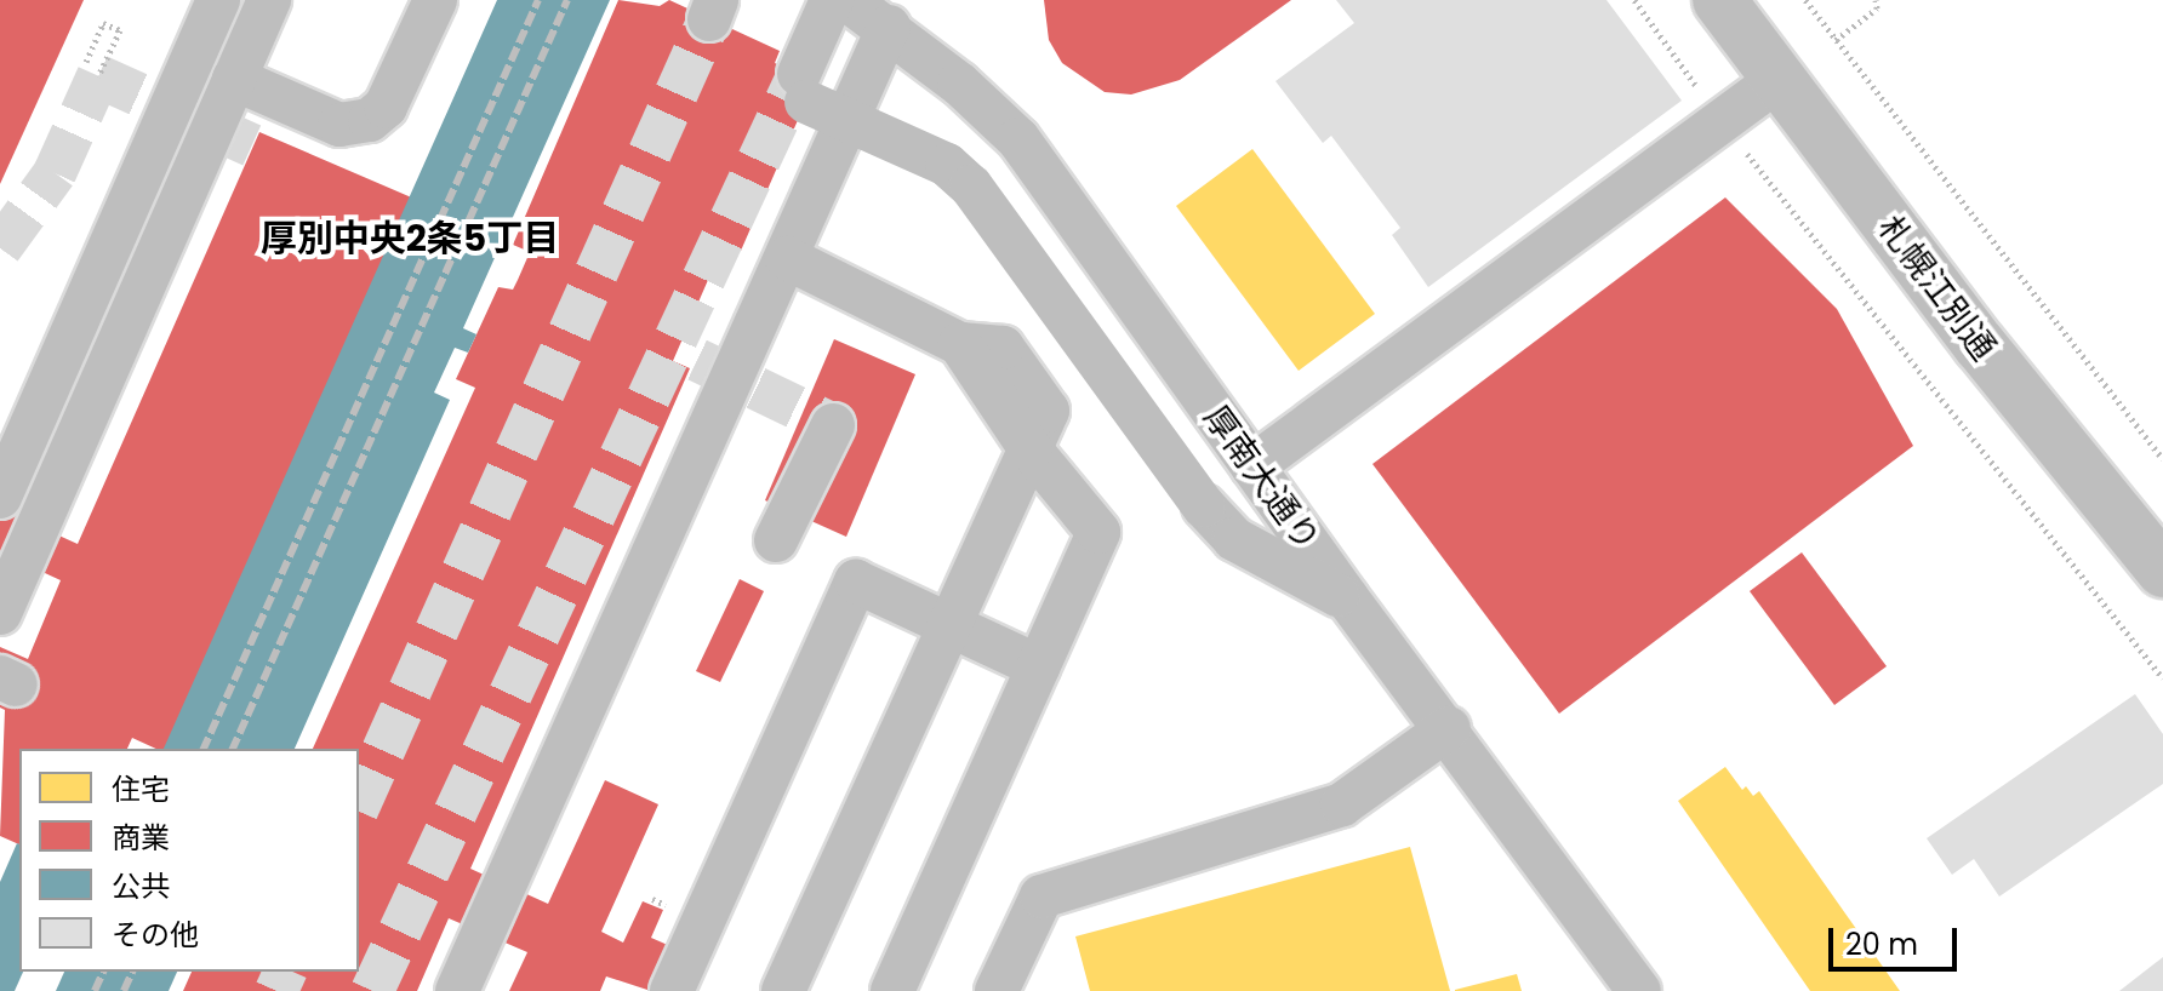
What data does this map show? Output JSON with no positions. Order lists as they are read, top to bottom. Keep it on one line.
{"streets":{"highway":["札幌江別通"],"street":["厚南大通り"]},"districts":["厚別中央2条5丁目"],"legend":["住宅","商業","公共","その他"],"scale_bar":"20 m"}
